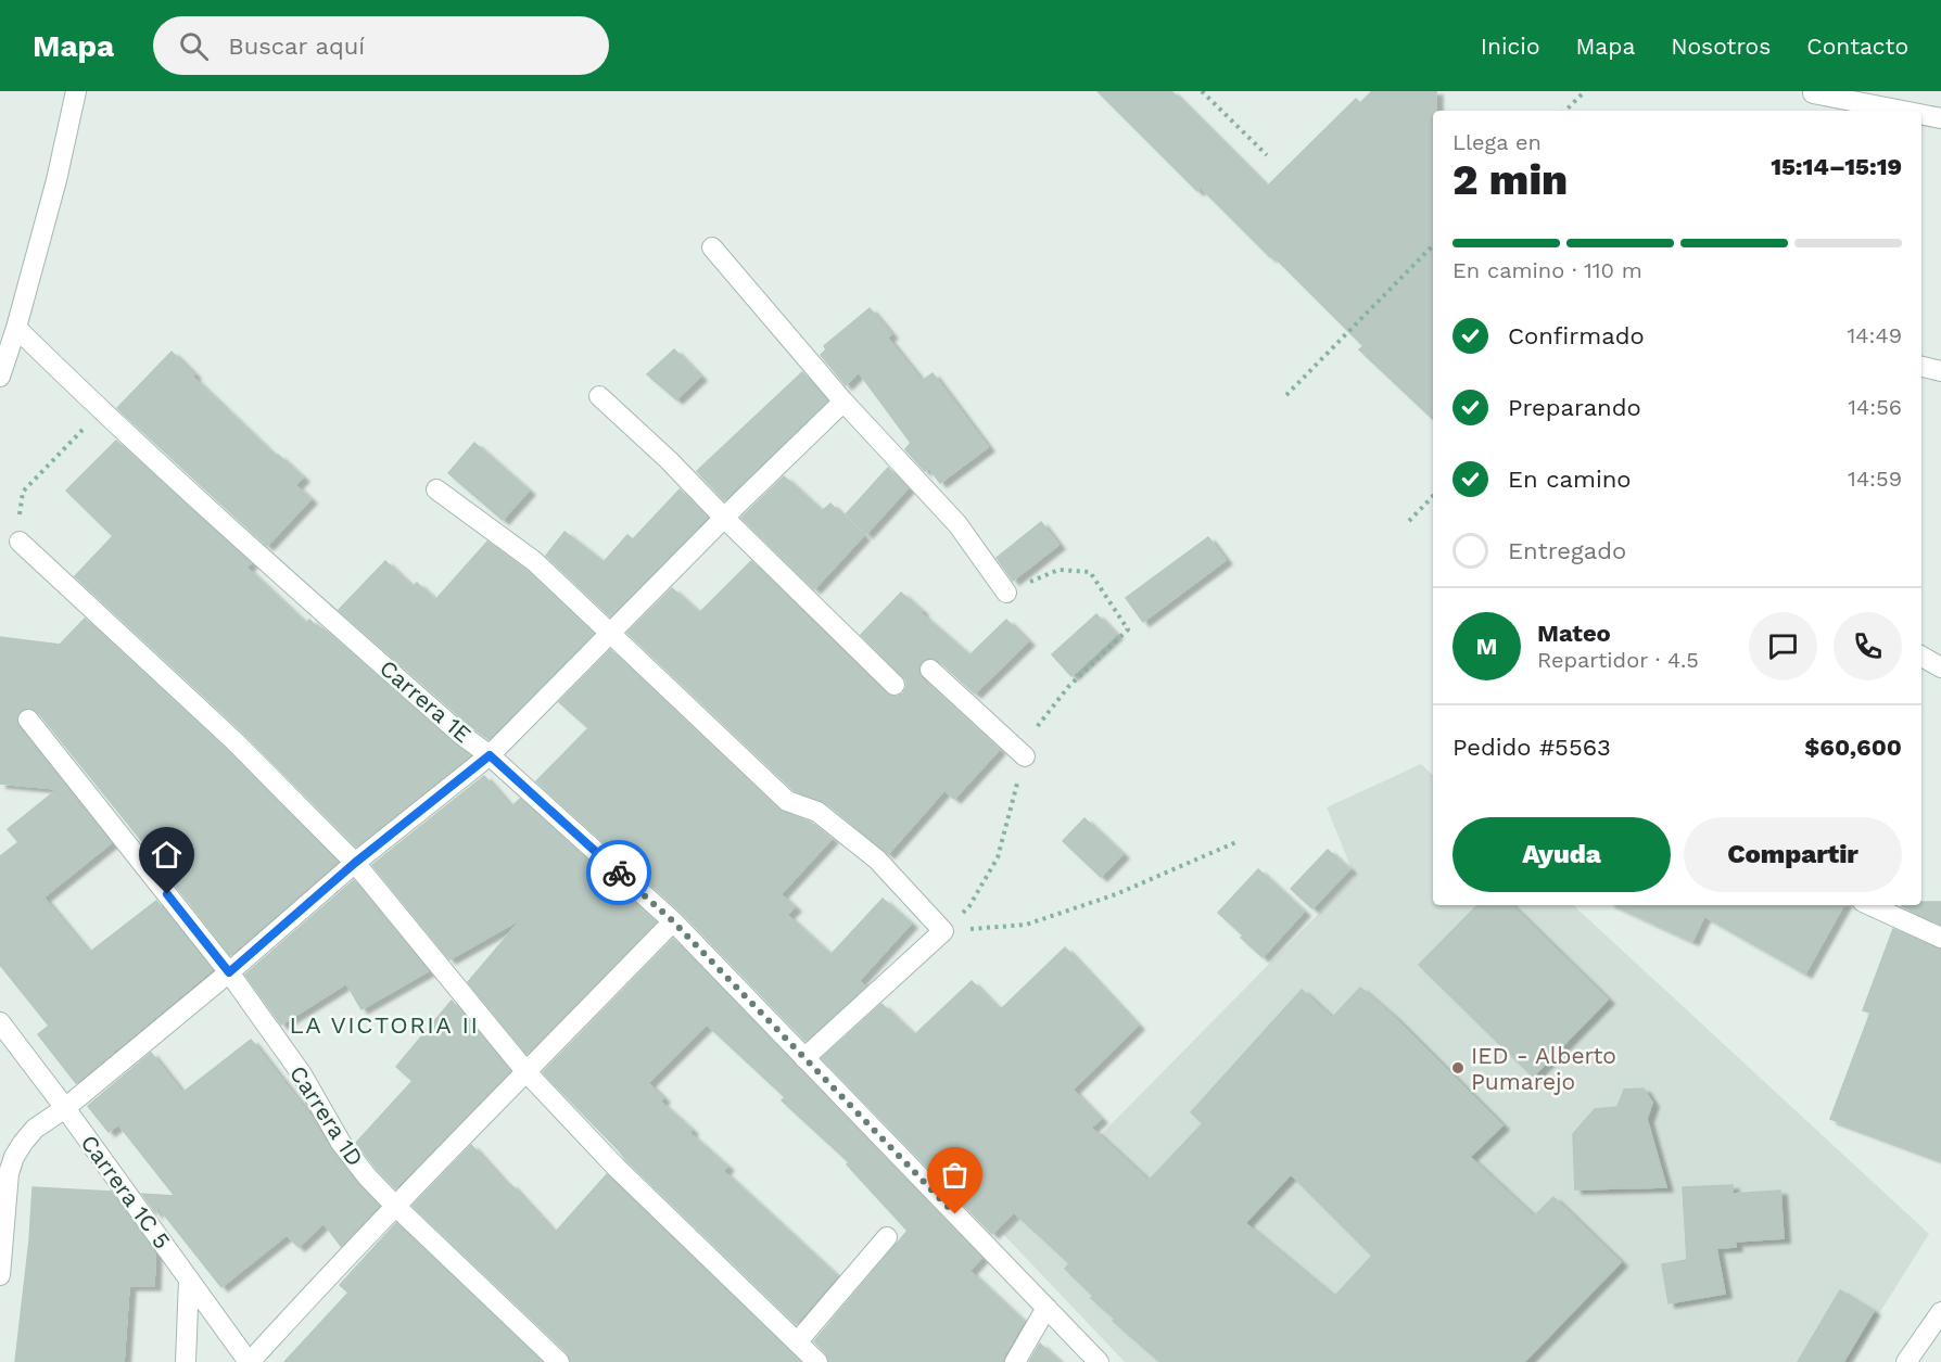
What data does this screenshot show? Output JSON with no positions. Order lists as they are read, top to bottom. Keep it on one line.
{"streets":{"street":["Carrera 1E","Carrera 1D","Carrera 1C 5"]},"districts":["LA VICTORIA II"],"places":["IED - Alberto Pumarejo"],"page":{"header":"Mapa","search":"Buscar aquí","nav":["Inicio","Mapa","Nosotros","Contacto"],"heading":["2 min","Llega en","15:14–15:19"],"panel":["Mateo","Repartidor · 4.5","Pedido #5563","$60,600"],"bar":"En camino · 110 m","list":[["Confirmado","14:49"],["Preparando","14:56"],["En camino","14:59"],"Entregado"],"round":"M","buttons":["Ayuda","Compartir"]}}
